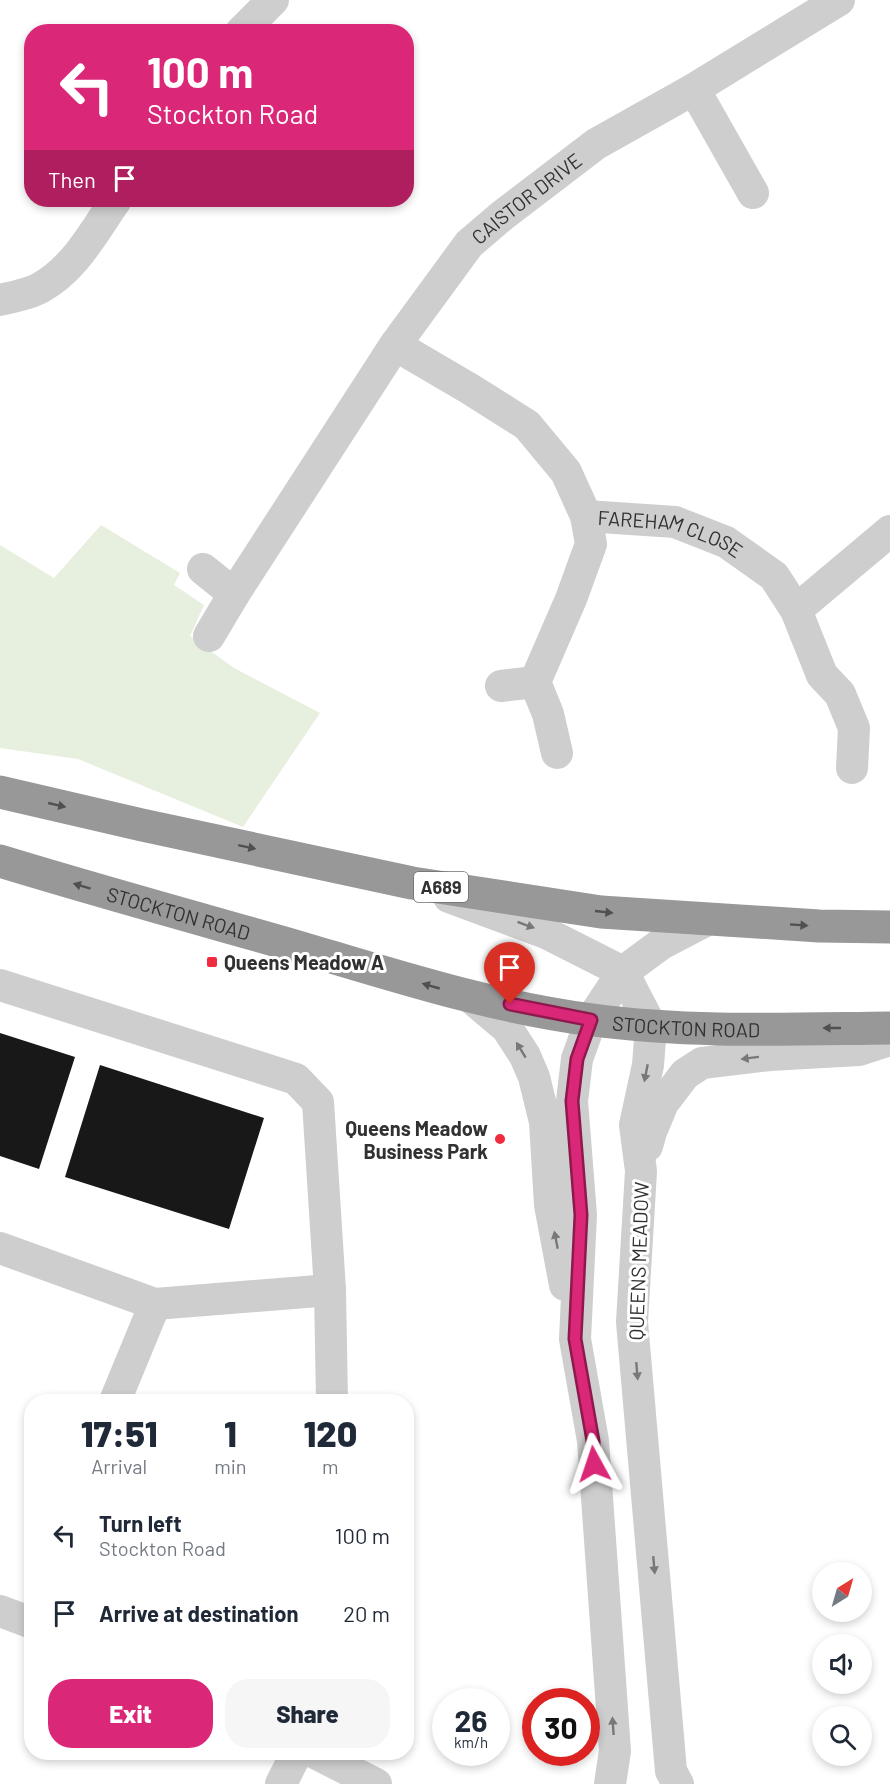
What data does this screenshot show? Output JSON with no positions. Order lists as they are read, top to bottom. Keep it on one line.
{"streets":{"highway":["A689","STOCKTON ROAD"],"street":["CAISTOR DRIVE","FAREHAM CLOSE","QUEENS MEADOW"]},"crossings":[["STOCKTON ROAD","QUEENS MEADOW"]],"places":{"transit":["Queens Meadow A"],"other":["Queens Meadow Business Park"]},"north":"top right","page":{"turn":["100 m","Stockton Road"],"then":"Then","eta":["17:51","Arrival","1","min","120","m"],"list":[{"name":"Turn left","note":"Stockton Road","value":"100 m"},{"name":"Arrive at destination","value":"20 m"}],"buttons":["Exit","Share"],"speed":"26 km/h","limit":"30"}}
